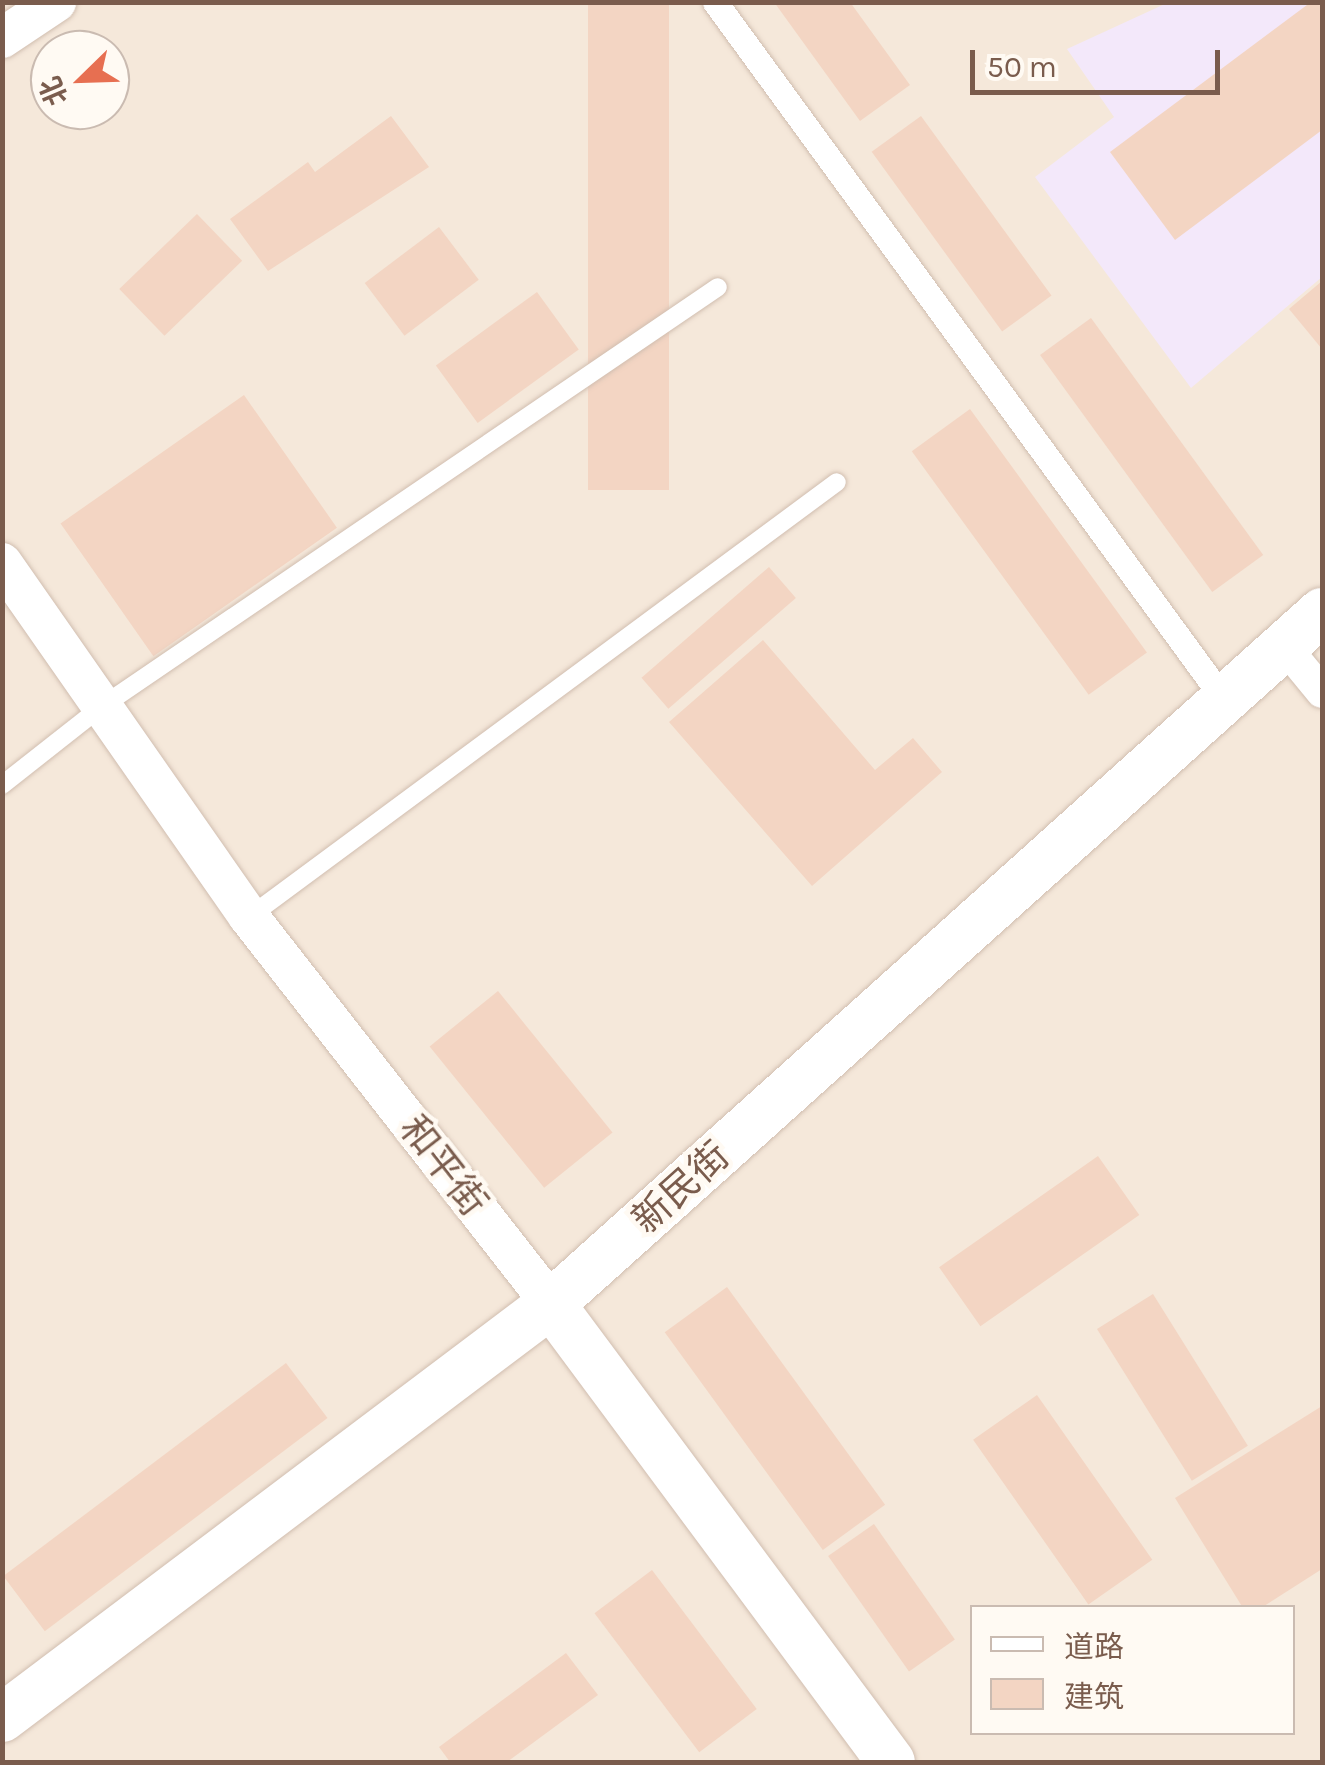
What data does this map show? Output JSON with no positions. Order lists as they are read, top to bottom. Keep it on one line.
{"streets":{"main road":["和平街","新民街"]},"crossings":[["和平街","新民街"]],"legend":["道路","建筑"],"scale_bar":"50 m","north":"bottom left"}
